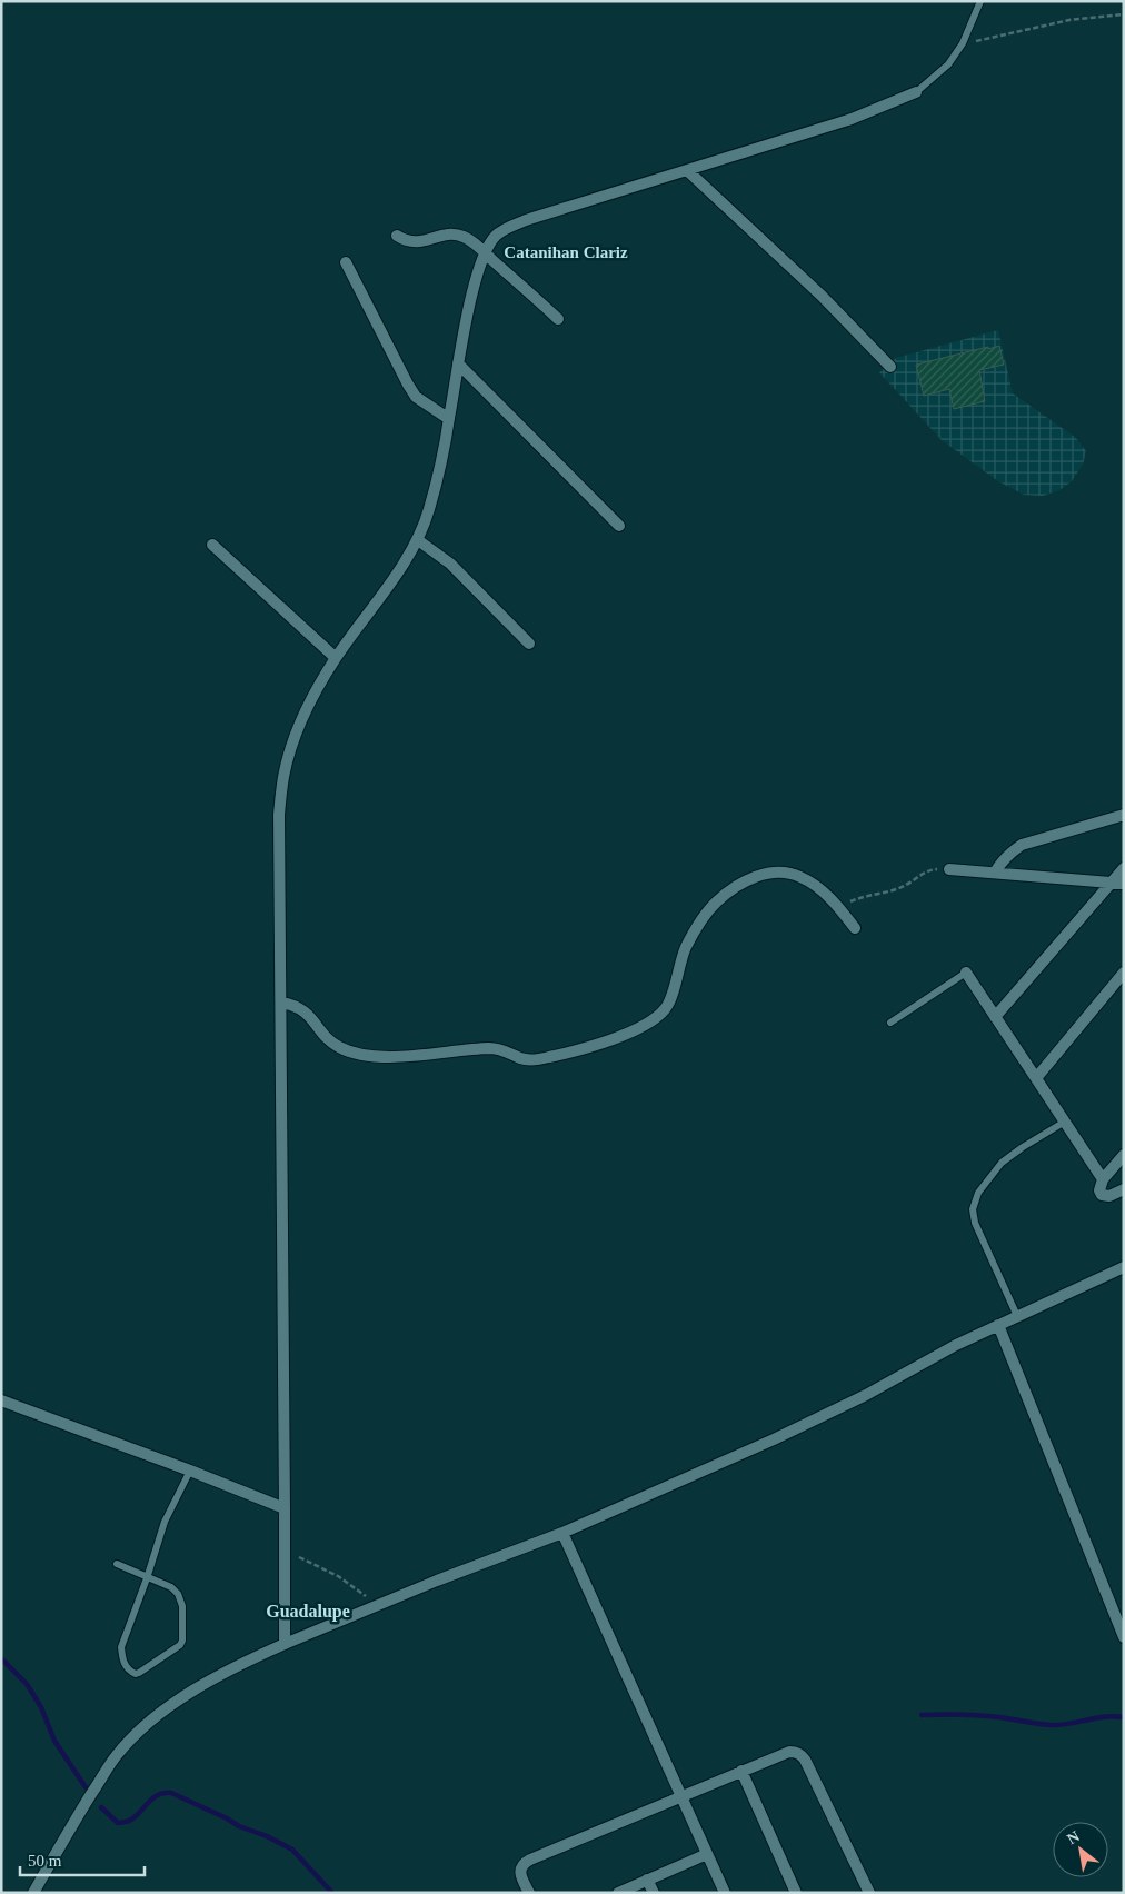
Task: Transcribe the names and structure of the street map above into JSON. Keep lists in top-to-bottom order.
{
  "districts": ["Catanihan Clariz", "Guadalupe"],
  "scale_bar": "50 m",
  "north": "top left"
}
